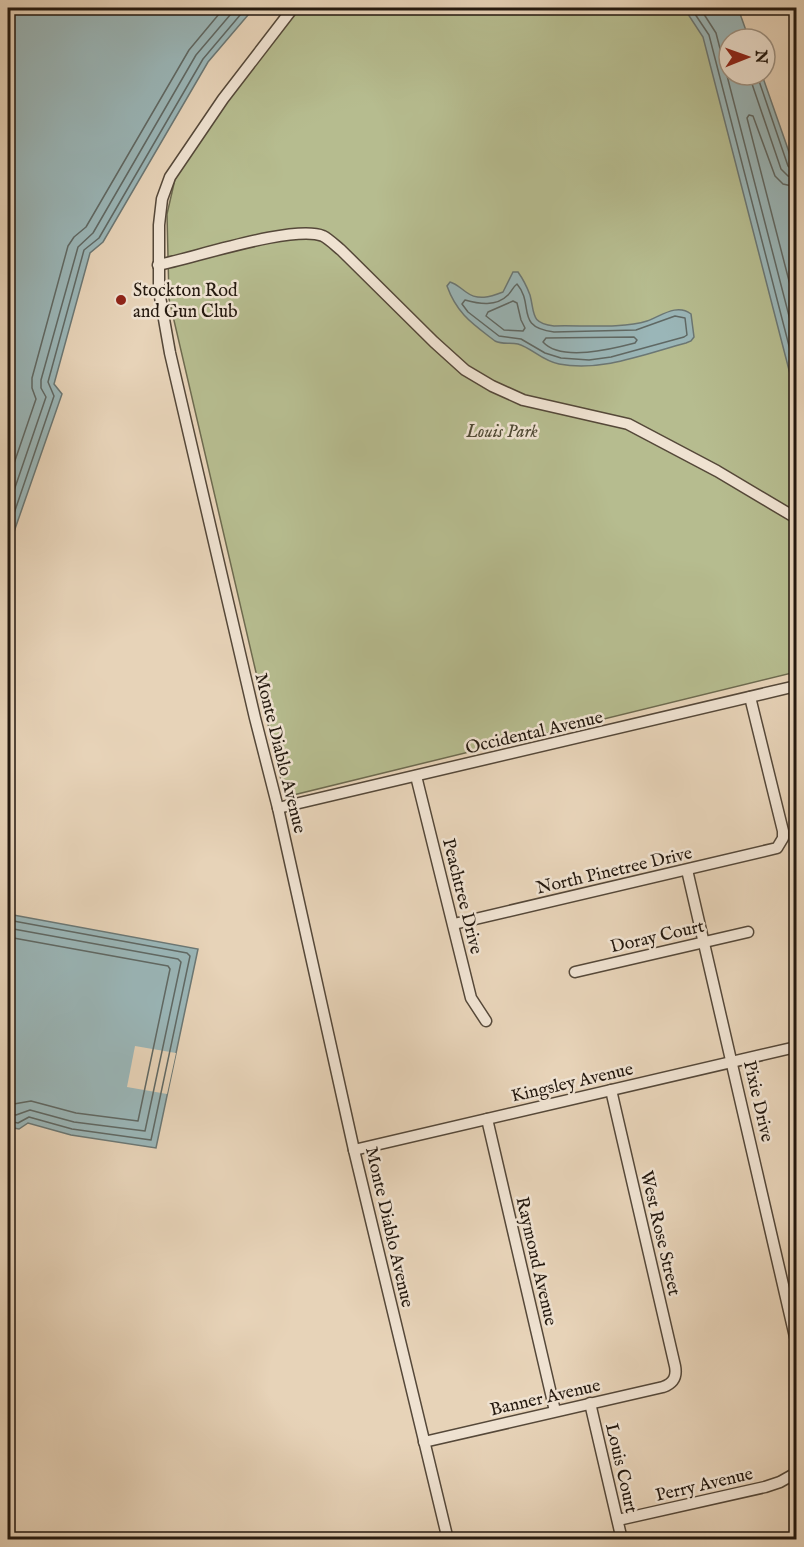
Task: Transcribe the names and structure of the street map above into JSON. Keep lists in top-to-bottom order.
{
  "streets": {
    "street": [
      "Occidental Avenue",
      "Monte Diablo Avenue",
      "North Pinetree Drive",
      "Peachtree Drive",
      "Doray Court",
      "Kingsley Avenue",
      "Pixie Drive",
      "West Rose Street",
      "Raymond Avenue",
      "Banner Avenue",
      "Louis Court",
      "Perry Avenue"
    ]
  },
  "crossings": [
    ["Occidental Avenue", "Monte Diablo Avenue"],
    ["Occidental Avenue", "North Pinetree Drive"],
    ["Occidental Avenue", "Peachtree Drive"],
    ["Monte Diablo Avenue", "Kingsley Avenue"],
    ["Monte Diablo Avenue", "Banner Avenue"],
    ["North Pinetree Drive", "Peachtree Drive"],
    ["North Pinetree Drive", "Pixie Drive"],
    ["Doray Court", "Pixie Drive"],
    ["Kingsley Avenue", "Pixie Drive"],
    ["Kingsley Avenue", "West Rose Street"],
    ["Kingsley Avenue", "Raymond Avenue"],
    ["West Rose Street", "Banner Avenue"],
    ["Raymond Avenue", "Banner Avenue"],
    ["Banner Avenue", "Louis Court"],
    ["Louis Court", "Perry Avenue"]
  ],
  "parks": ["Louis Park"],
  "places": ["Stockton Rod and Gun Club"],
  "north": "right"
}
